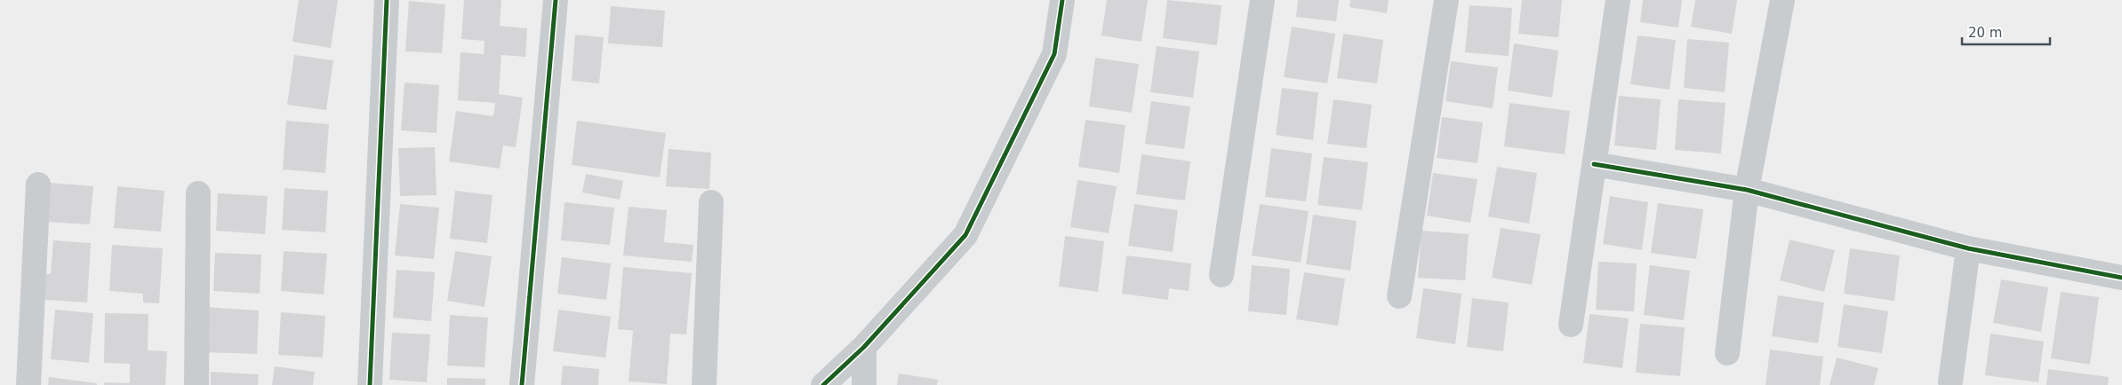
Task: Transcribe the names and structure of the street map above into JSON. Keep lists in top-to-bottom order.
{
  "scale_bar": "20 m"
}
